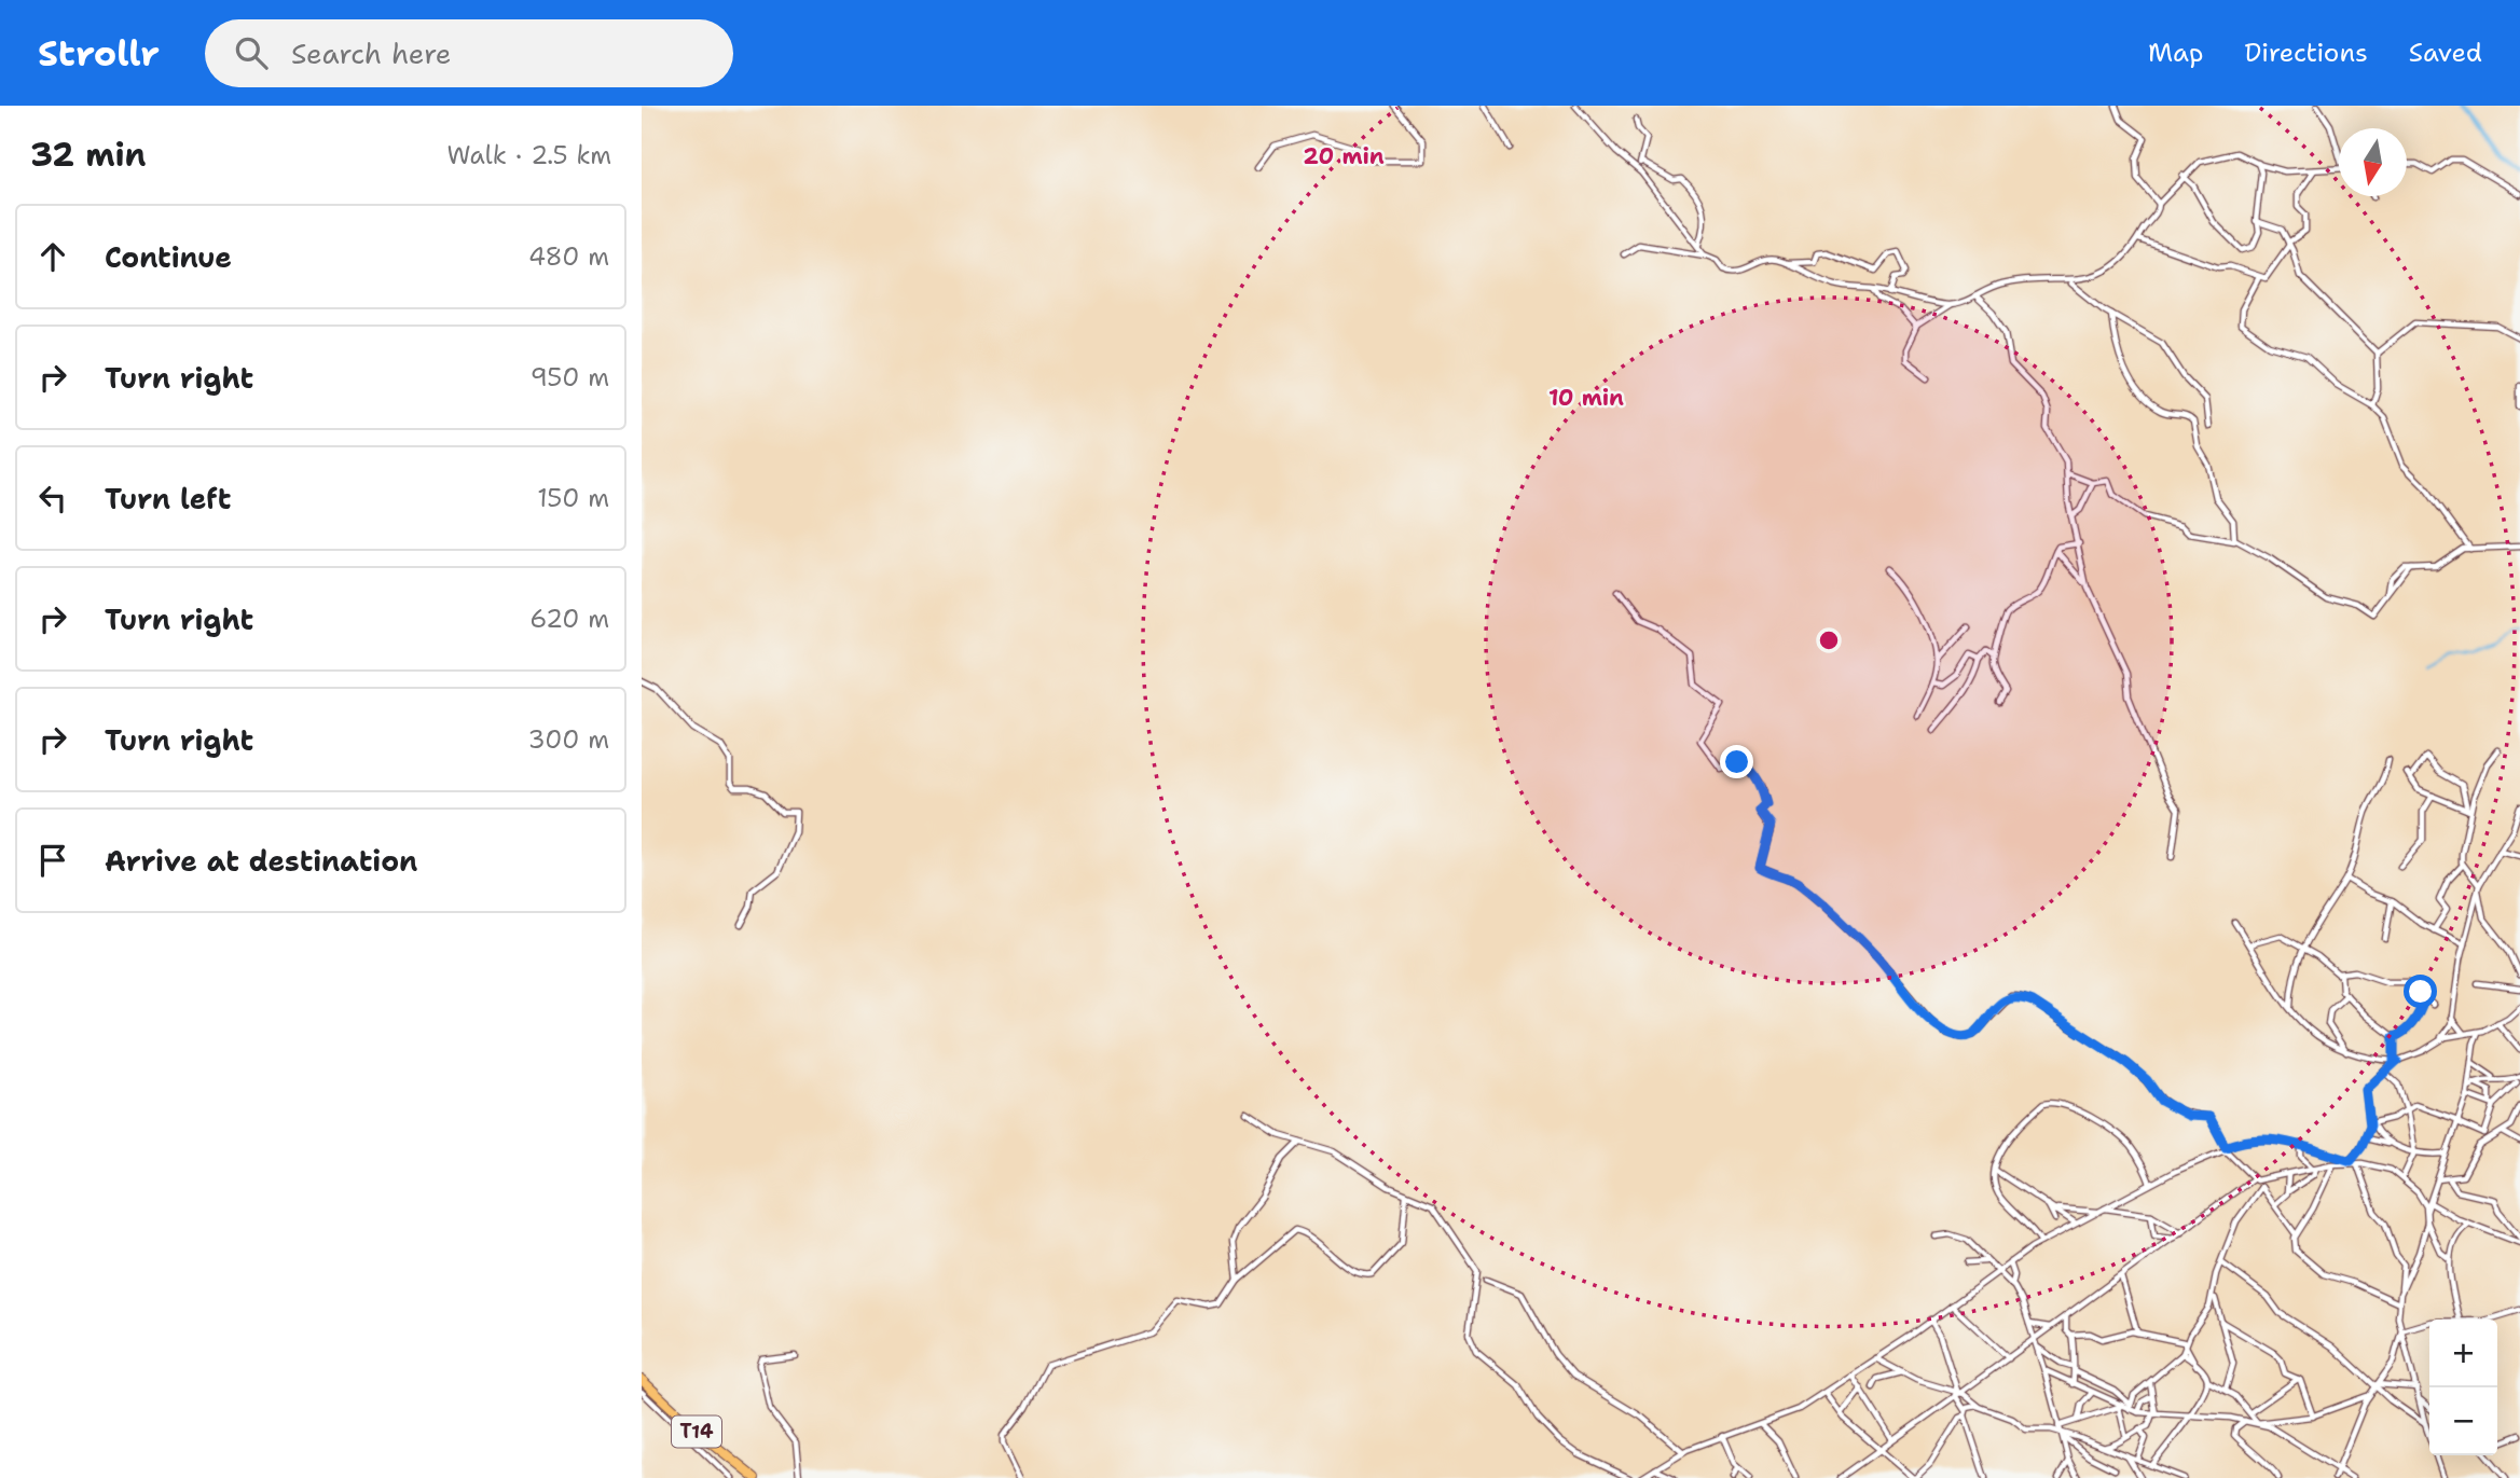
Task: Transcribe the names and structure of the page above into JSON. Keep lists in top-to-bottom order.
{
  "streets": {
    "highway": ["T14"]
  },
  "north": "bottom",
  "page": {
    "header": "Strollr",
    "search": "Search here",
    "nav": ["Map", "Directions", "Saved"],
    "heading": ["32 min", "Walk · 2.5 km"],
    "list": [
      ["Continue", "480 m"],
      ["Turn right", "950 m"],
      ["Turn left", "150 m"],
      ["Turn right", "620 m"],
      ["Turn right", "300 m"],
      "Arrive at destination"
    ],
    "map_buttons": ["+", "−"]
  },
  "rings": ["20 min", "10 min"]
}
